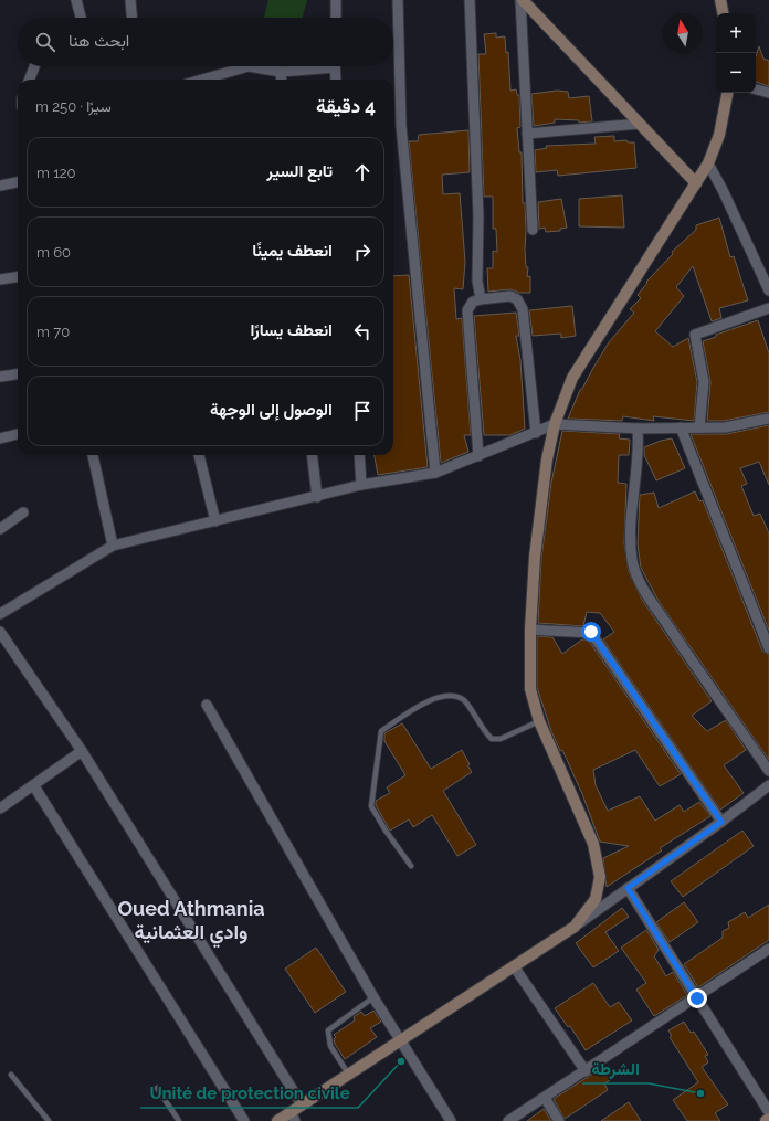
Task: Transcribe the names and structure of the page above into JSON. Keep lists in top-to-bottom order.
{
  "districts": ["Oued Athmania وادي العثمانية"],
  "places": ["Unité de protection civile", "الشرطة"],
  "north": "top",
  "page": {
    "map_buttons": ["+", "−"],
    "search": "ابحث هنا",
    "heading": ["4 دقيقة", "سيرًا · 250 m"],
    "list": [
      ["تابع السير", "120 m"],
      ["انعطف يمينًا", "60 m"],
      ["انعطف يسارًا", "70 m"],
      "الوصول إلى الوجهة"
    ]
  }
}
